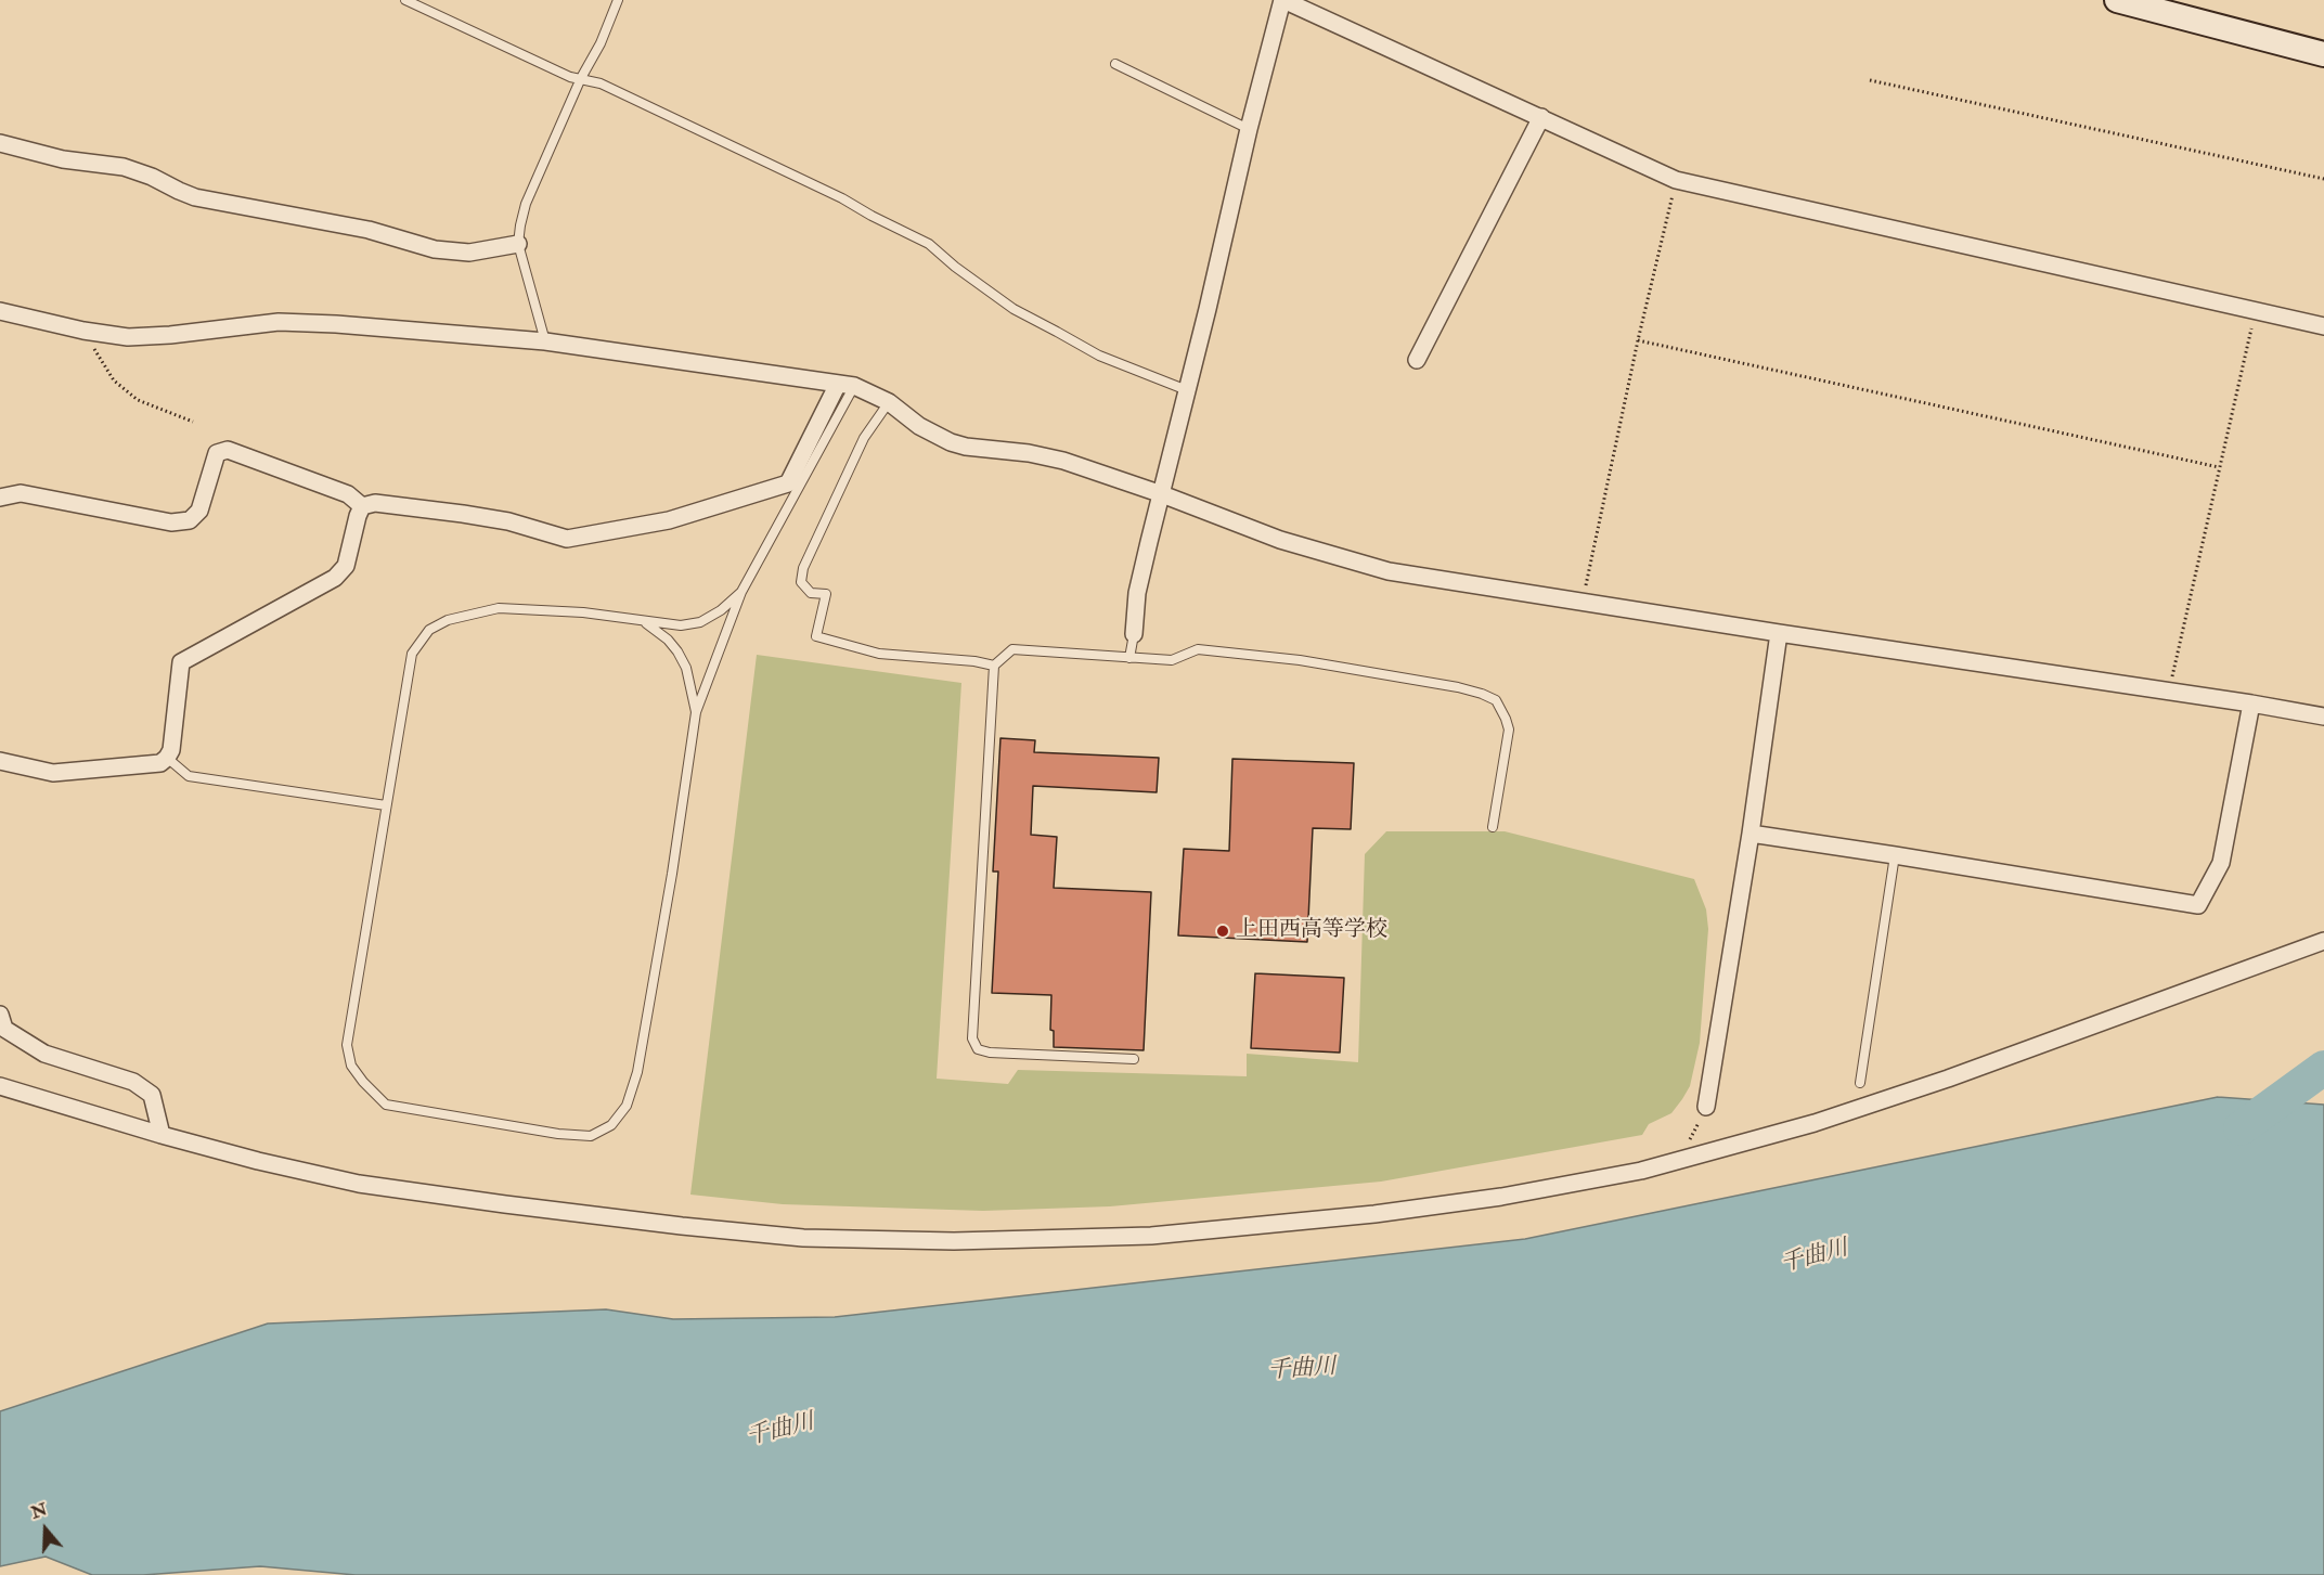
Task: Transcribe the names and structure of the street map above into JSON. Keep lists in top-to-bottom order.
{
  "water": ["千曲川"],
  "places": ["上田西高等学校"],
  "north": "top"
}
